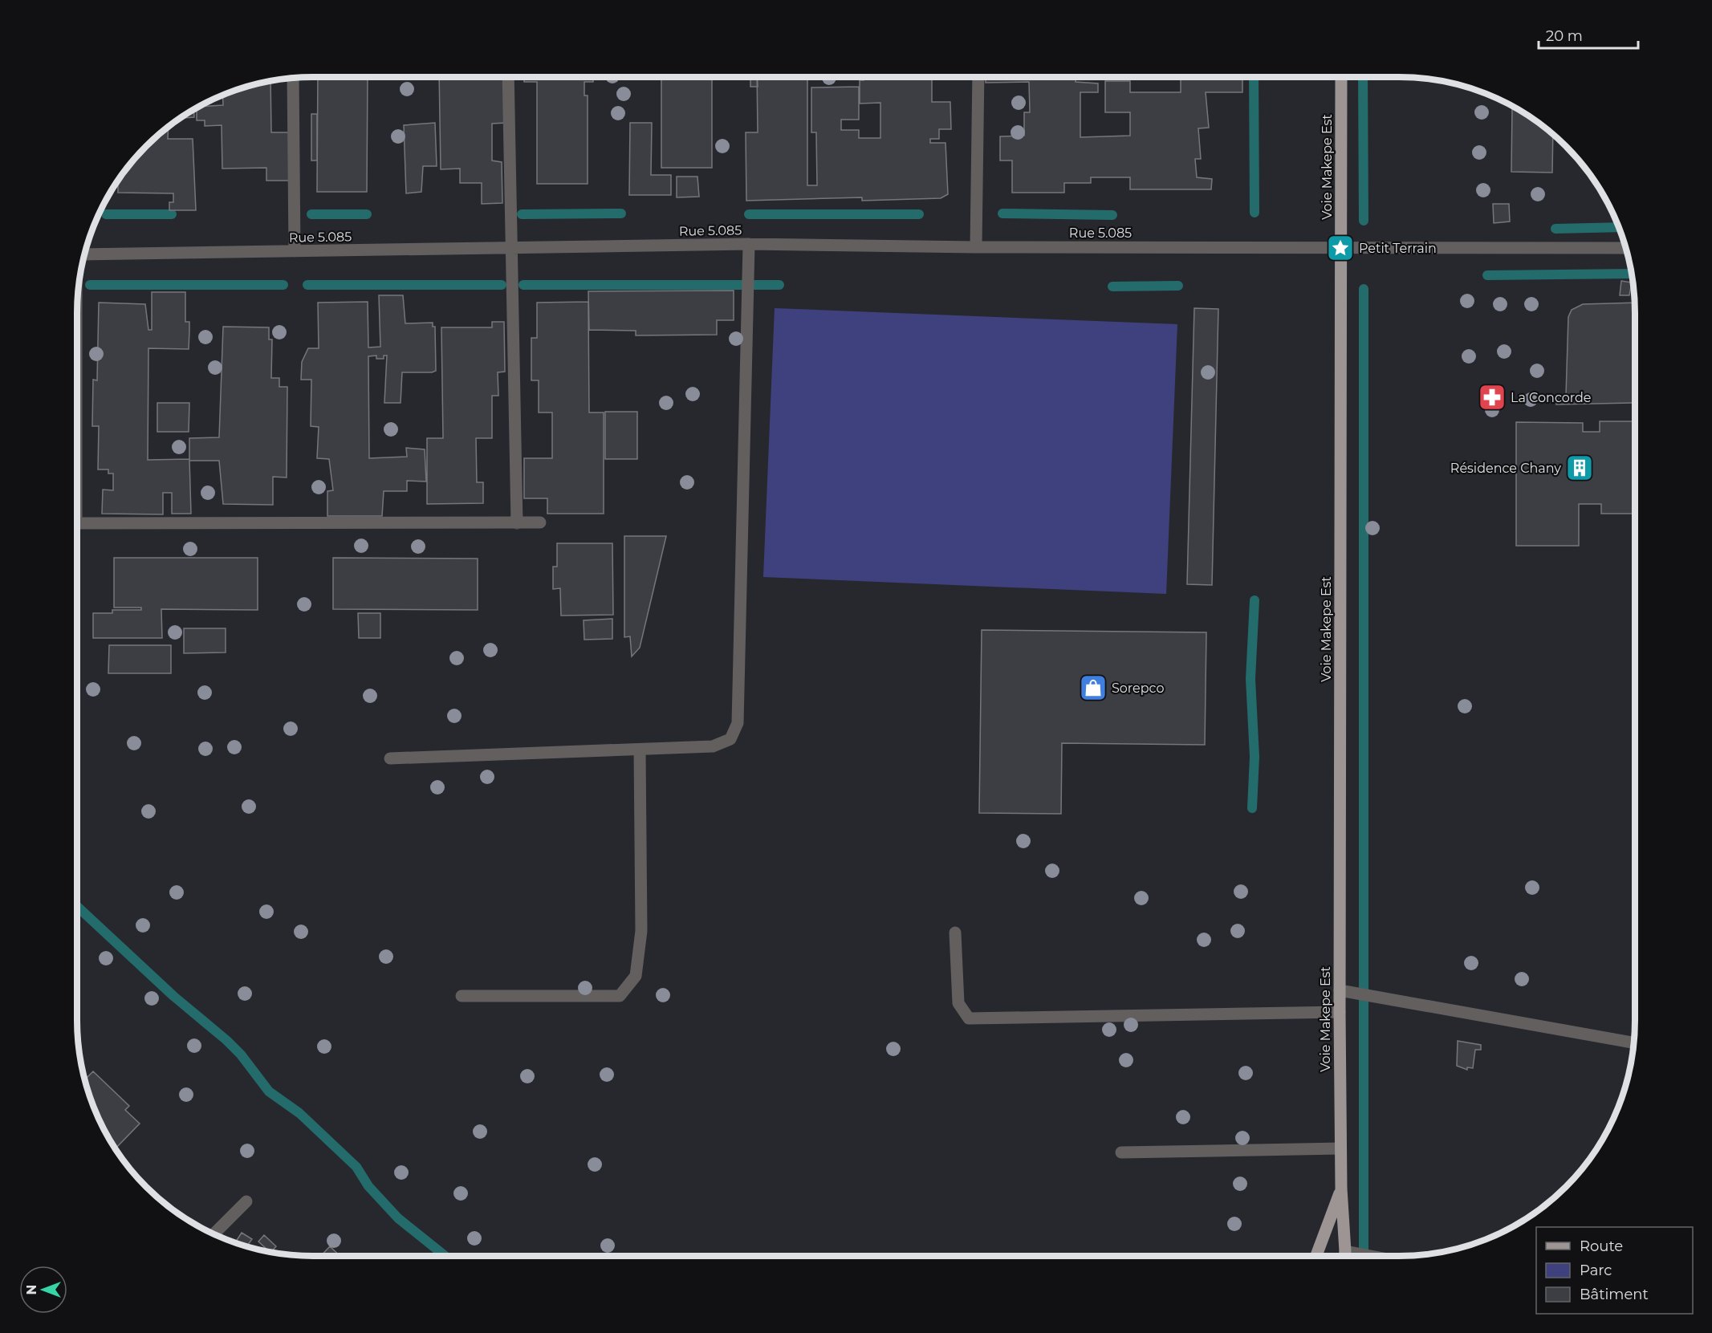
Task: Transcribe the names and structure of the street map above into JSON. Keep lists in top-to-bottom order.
{
  "streets": {
    "main road": ["Voie Makepe Est"],
    "street": ["Rue 5.085"]
  },
  "crossings": [
    ["Voie Makepe Est", "Rue 5.085"]
  ],
  "places": {
    "place": ["Petit Terrain"],
    "pharmacy": ["La Concorde"],
    "building": ["Résidence Chany"],
    "shop": ["Sorepco"]
  },
  "legend": ["Route", "Parc", "Bâtiment"],
  "scale_bar": "20 m",
  "north": "left"
}
